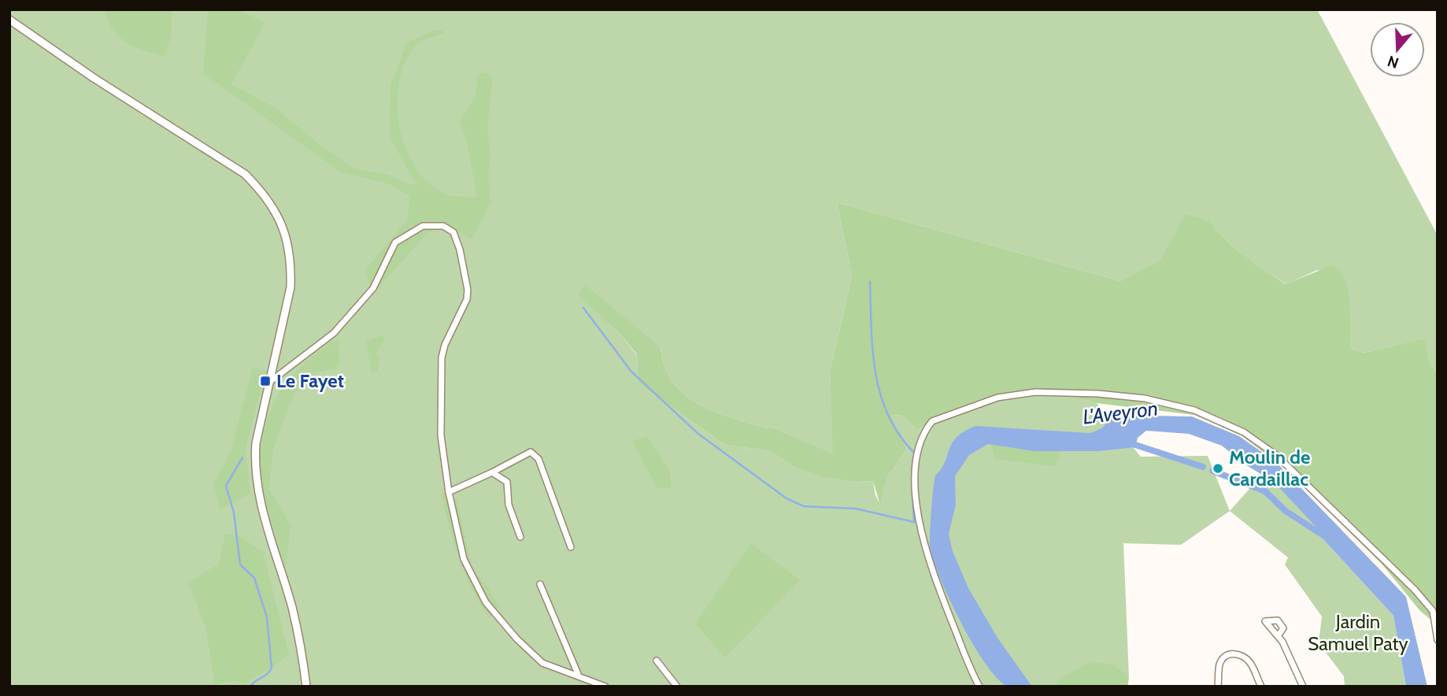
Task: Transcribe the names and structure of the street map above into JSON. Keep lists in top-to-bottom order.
{
  "water": ["L'Aveyron"],
  "parks": ["Jardin Samuel Paty"],
  "places": {
    "transit": ["Le Fayet"],
    "other": ["Moulin de Cardaillac"]
  },
  "north": "bottom"
}
